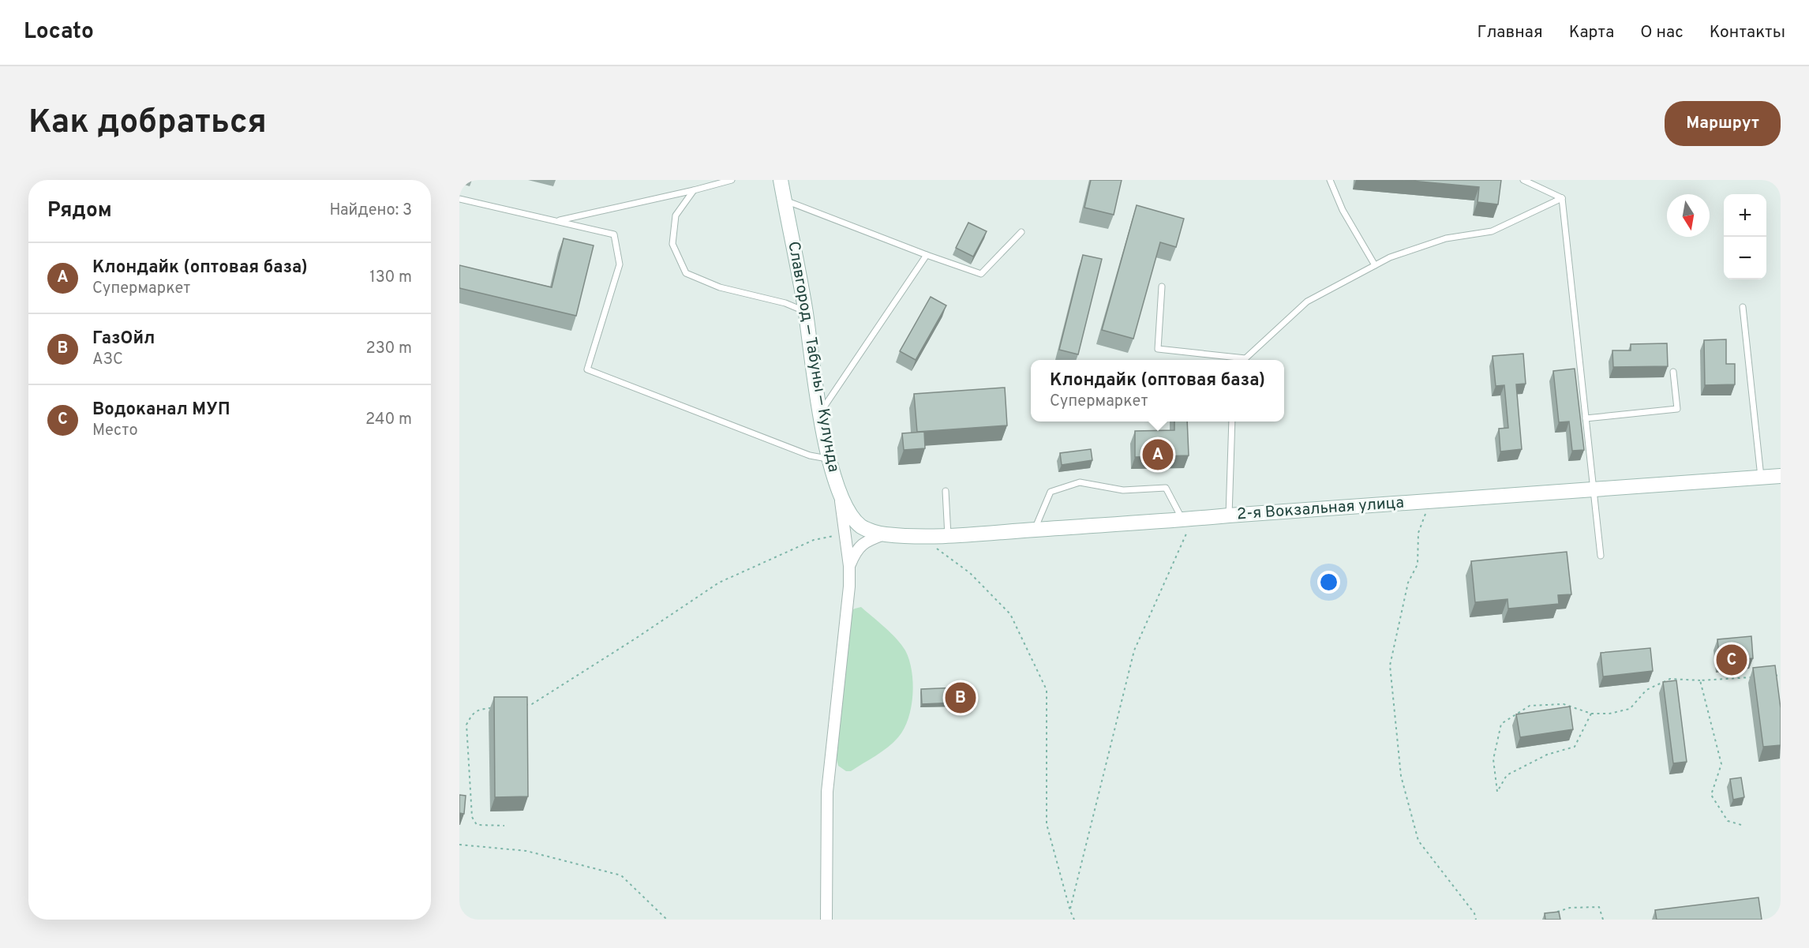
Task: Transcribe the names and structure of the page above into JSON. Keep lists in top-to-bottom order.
{
  "streets": {
    "main road": ["Славгород — Табуны — Кулунда", "2-я Вокзальная улица"]
  },
  "crossings": [
    ["Славгород — Табуны — Кулунда", "2-я Вокзальная улица"]
  ],
  "north": "bottom",
  "page": {
    "header": "Locato",
    "nav": [
      "Главная",
      "Карта",
      "О нас",
      "Контакты"
    ],
    "buttons": "Маршрут",
    "title": "Как добраться",
    "heading": ["Рядом", "Найдено: 3"],
    "map_buttons": ["+", "−"],
    "list": [
      {
        "mark": "A",
        "name": "Клондайк (оптовая база)",
        "note": "Супермаркет",
        "value": "130 m"
      },
      {
        "mark": "B",
        "name": "ГазОйл",
        "note": "АЗС",
        "value": "230 m"
      },
      {
        "mark": "C",
        "name": "Водоканал МУП",
        "note": "Место",
        "value": "240 m"
      }
    ],
    "popup": ["Клондайк (оптовая база)", "Супермаркет"],
    "pins": ["A", "C", "B"]
  }
}
